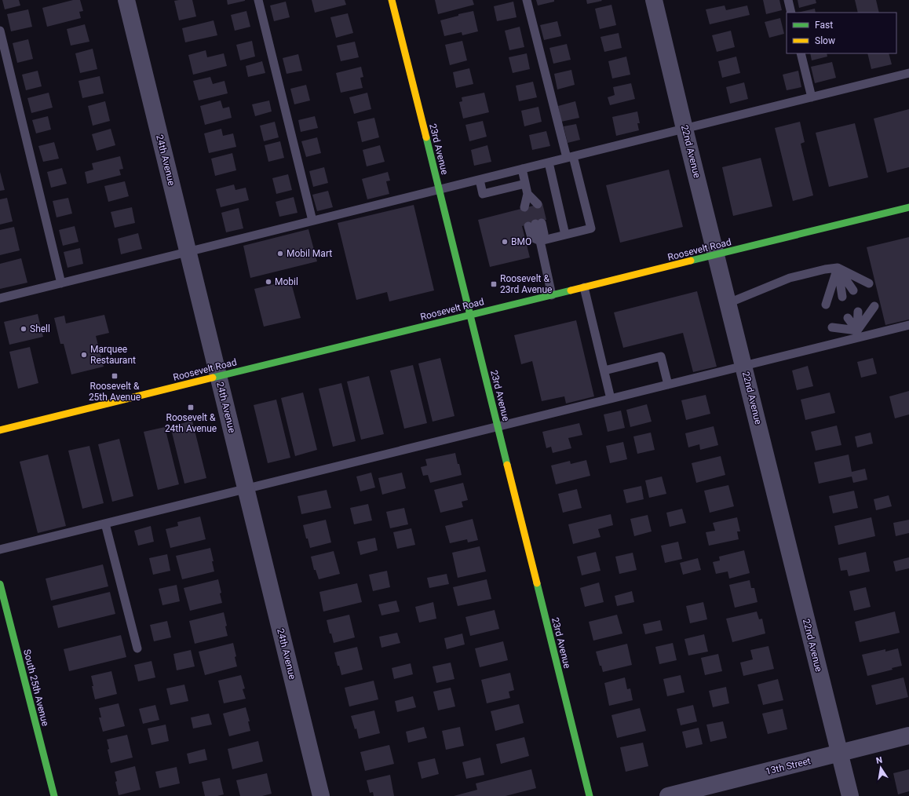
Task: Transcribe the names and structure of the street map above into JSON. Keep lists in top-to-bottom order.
{
  "streets": {
    "main road": ["23rd Avenue", "Roosevelt Road", "South 25th Avenue"],
    "street": ["22nd Avenue", "24th Avenue", "13th Street"]
  },
  "crossings": [
    ["23rd Avenue", "Roosevelt Road"],
    ["22nd Avenue", "Roosevelt Road"],
    ["22nd Avenue", "13th Street"],
    ["24th Avenue", "Roosevelt Road"]
  ],
  "places": {
    "other": [
      "BMO",
      "Mobil Mart",
      "Mobil",
      "Shell",
      "Marquee Restaurant"
    ],
    "transit": ["Roosevelt & 23rd Avenue", "Roosevelt & 25th Avenue", "Roosevelt & 24th Avenue"]
  },
  "legend": ["Fast", "Slow"],
  "north": "top"
}
